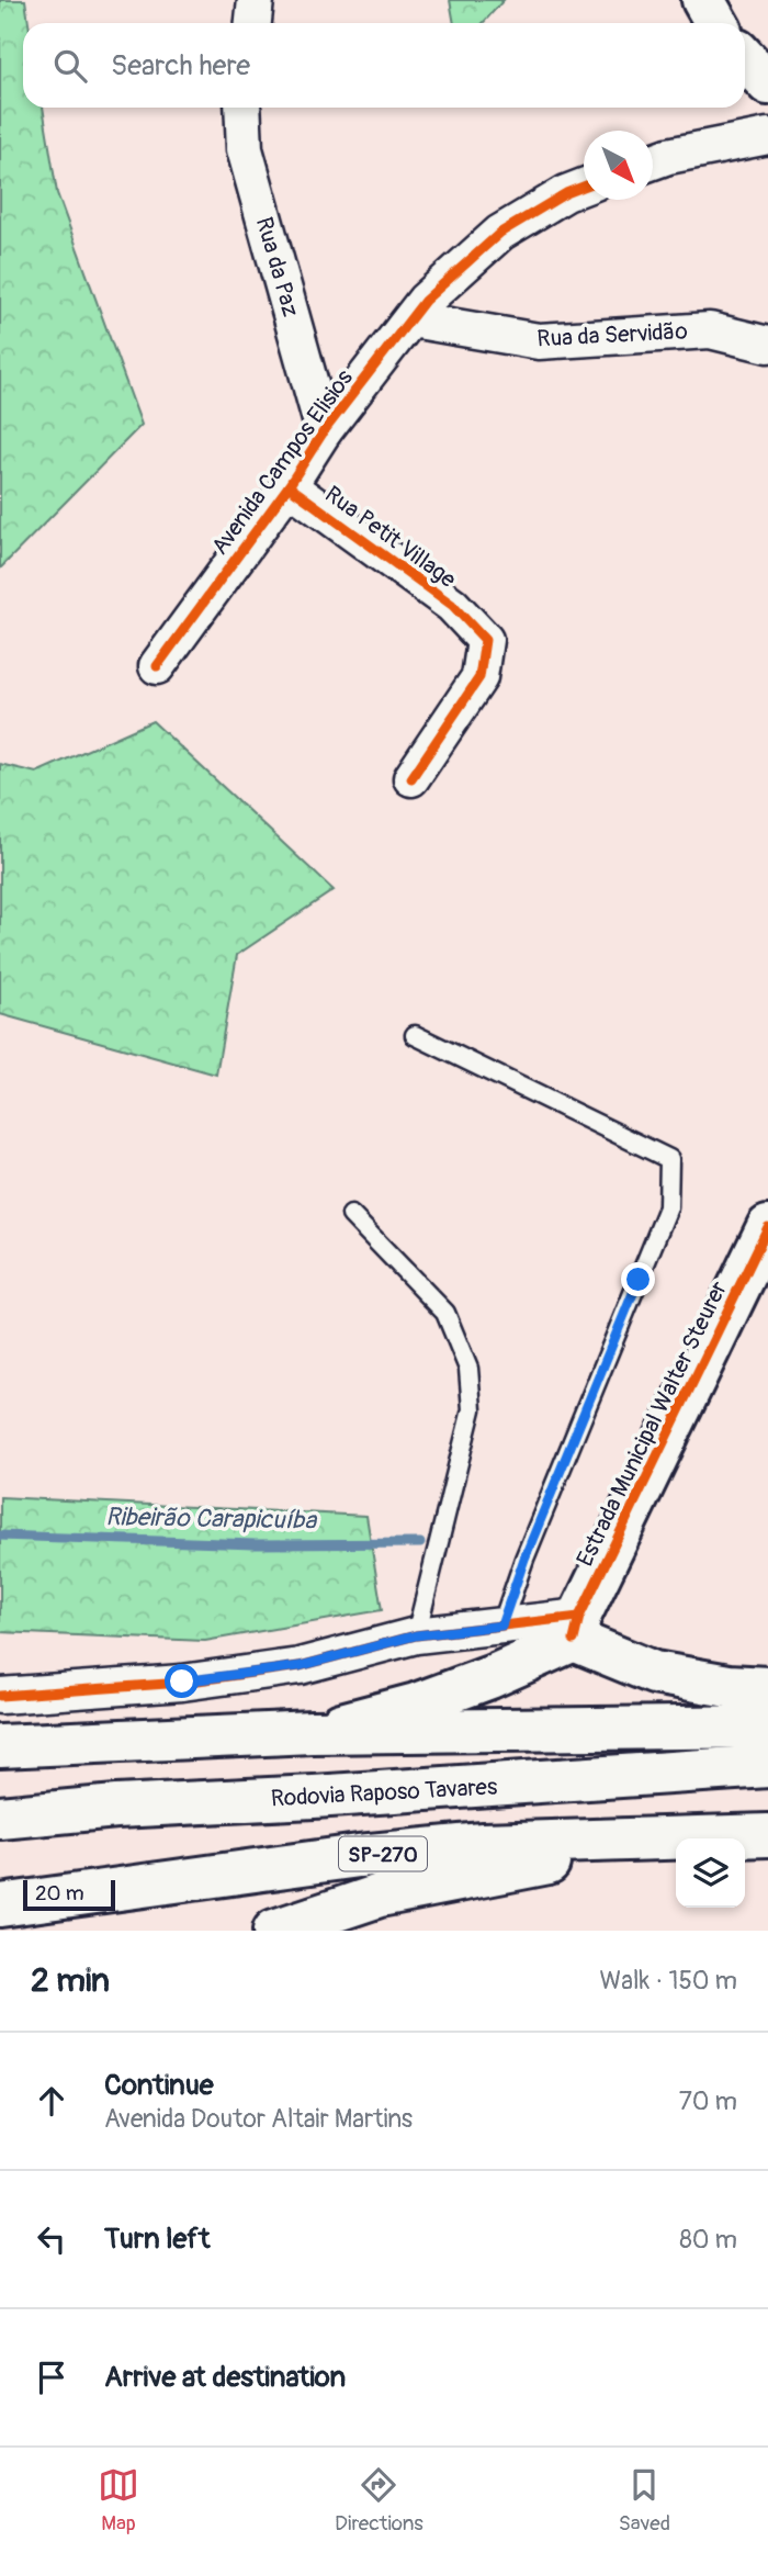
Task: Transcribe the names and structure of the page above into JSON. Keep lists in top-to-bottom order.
{
  "streets": {
    "main road": ["Estrada Municipal Walter Steurer", "Rodovia Raposo Tavares", "SP-270"],
    "street": [
      "Rua da Paz",
      "Rua da Servidão",
      "Avenida Campos Elisios",
      "Rua Petit Village"
    ]
  },
  "crossings": [
    ["Rua da Paz", "Avenida Campos Elisios"],
    ["Rua da Servidão", "Avenida Campos Elisios"],
    ["Avenida Campos Elisios", "Rua Petit Village"]
  ],
  "water": ["Ribeirão Carapicuíba"],
  "scale_bar": "20 m",
  "north": "bottom right",
  "page": {
    "search": "Search here",
    "scale": "20 m",
    "heading": ["2 min", "Walk · 150 m"],
    "list": [
      ["Continue", "Avenida Doutor Altair Martins", "70 m"],
      ["Turn left", "80 m"],
      "Arrive at destination"
    ],
    "nav": ["Map", "Directions", "Saved"]
  }
}
